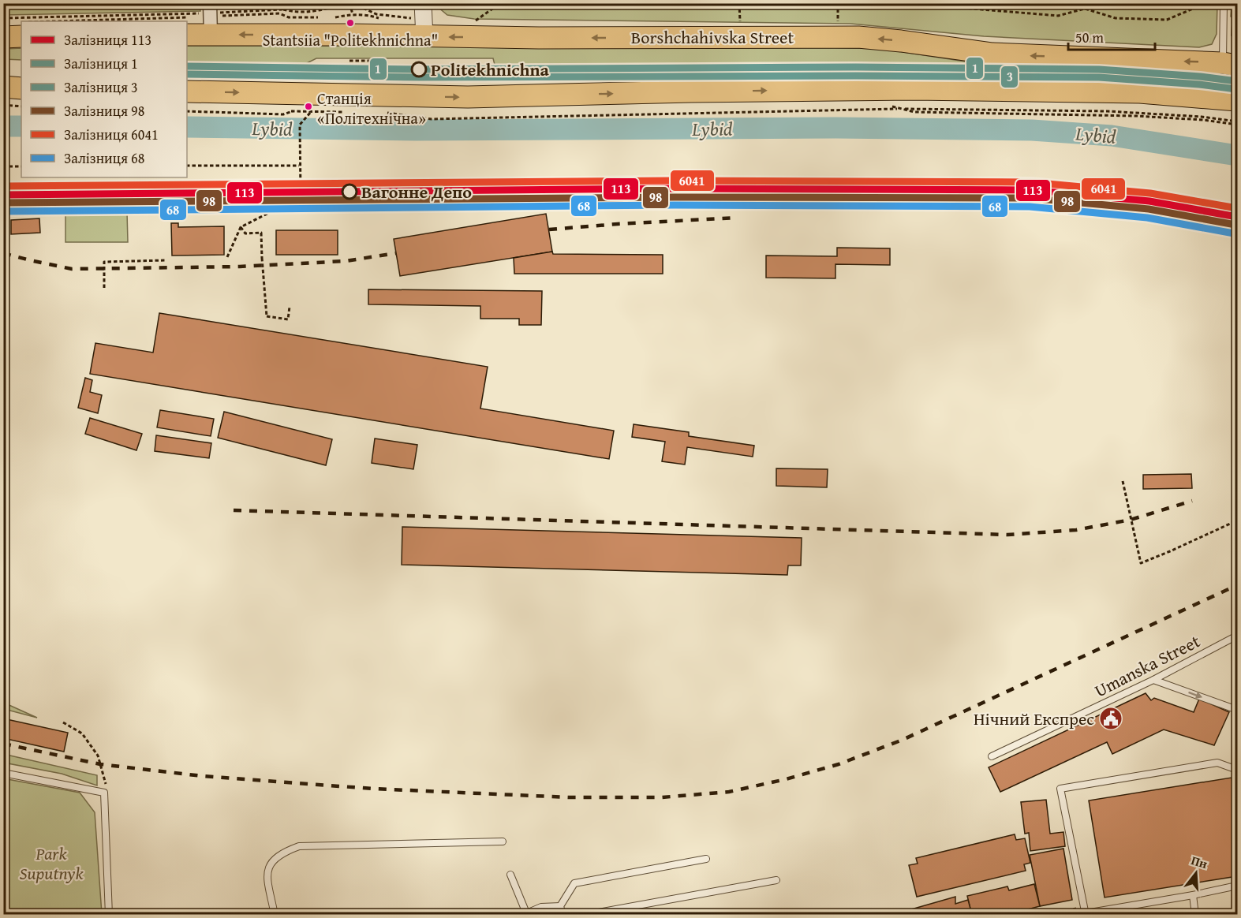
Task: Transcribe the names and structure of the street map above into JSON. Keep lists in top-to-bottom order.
{
  "streets": {
    "main road": ["Borshchahivska Street"],
    "lane": ["Umanska Street"]
  },
  "water": ["Lybid"],
  "parks": ["Park Suputnyk"],
  "places": {
    "other": [
      "Stantsiia \"Politekhnichna\"",
      "Politekhnichna",
      "Станція «Політехнічна»",
      "Вагонне Депо"
    ],
    "public building": ["Нічний Експрес"]
  },
  "lines": [
    "rail line 1",
    "rail line 3",
    "rail line 6041",
    "rail line 113",
    "rail line 98",
    "rail line 68"
  ],
  "legend": [
    "Залізниця 113",
    "Залізниця 1",
    "Залізниця 3",
    "Залізниця 98",
    "Залізниця 6041",
    "Залізниця 68"
  ],
  "scale_bar": "50 m",
  "north": "top"
}
